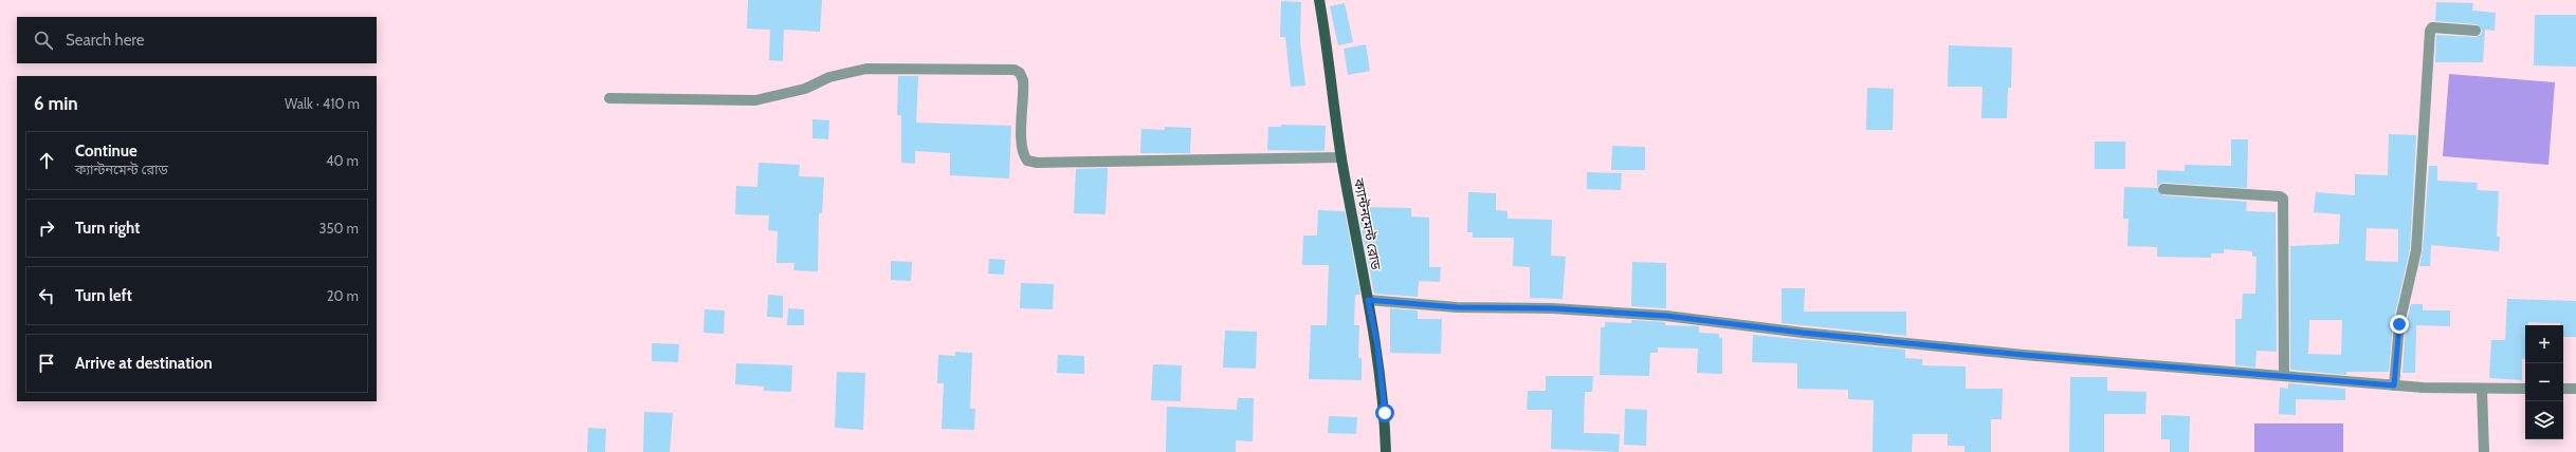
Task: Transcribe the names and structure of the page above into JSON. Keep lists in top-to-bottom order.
{
  "streets": {
    "main road": ["ক্যান্টনমেন্ট রোড"]
  },
  "page": {
    "search": "Search here",
    "heading": ["6 min", "Walk · 410 m"],
    "list": [
      ["Continue", "ক্যান্টনমেন্ট রোড", "40 m"],
      ["Turn right", "350 m"],
      ["Turn left", "20 m"],
      "Arrive at destination"
    ],
    "map_buttons": ["+", "−"]
  }
}
